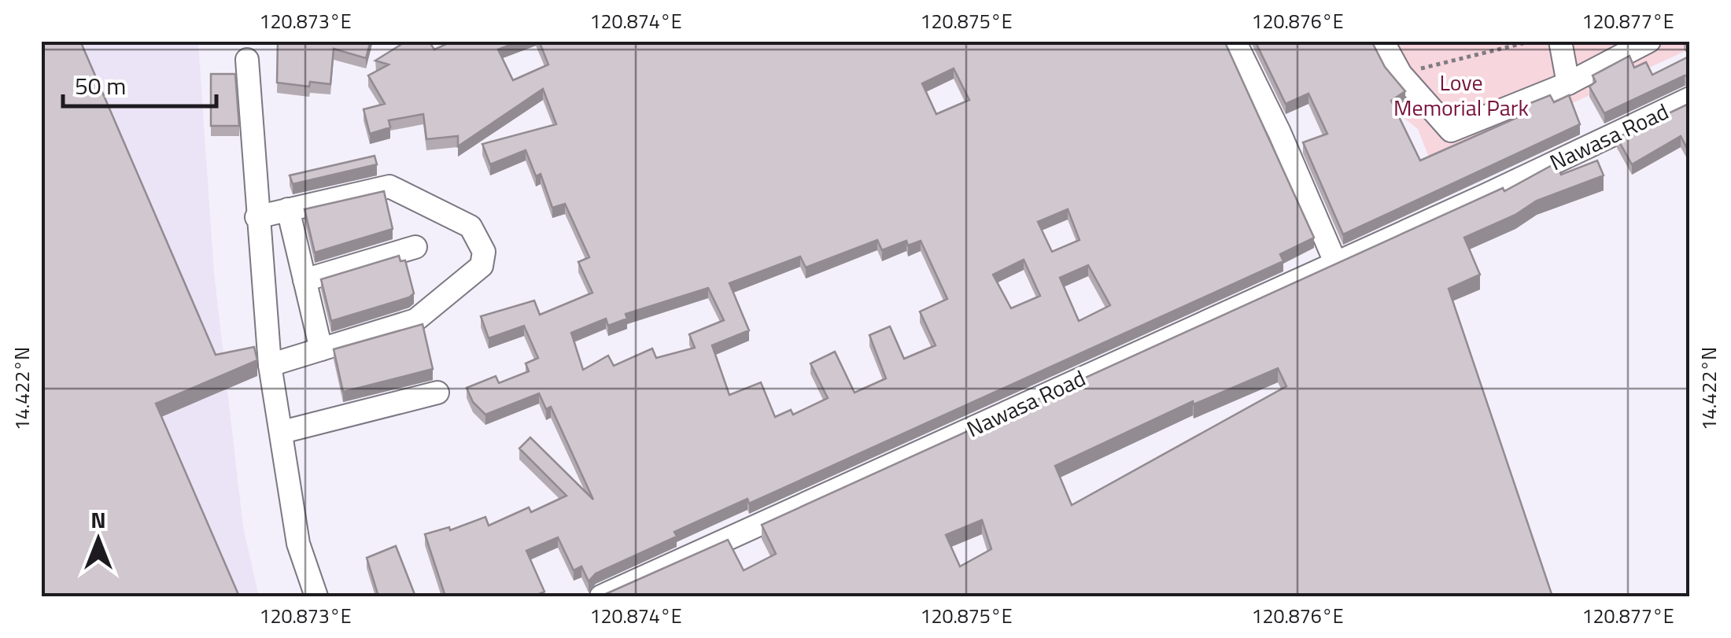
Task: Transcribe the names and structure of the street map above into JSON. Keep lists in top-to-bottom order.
{
  "streets": {
    "street": ["Nawasa Road"]
  },
  "parks": ["Love Memorial Park"],
  "scale_bar": "50 m",
  "north": "top",
  "coordinates": [
    "120.873°E",
    "120.874°E",
    "120.875°E",
    "120.876°E",
    "120.877°E",
    "14.422°N"
  ]
}
